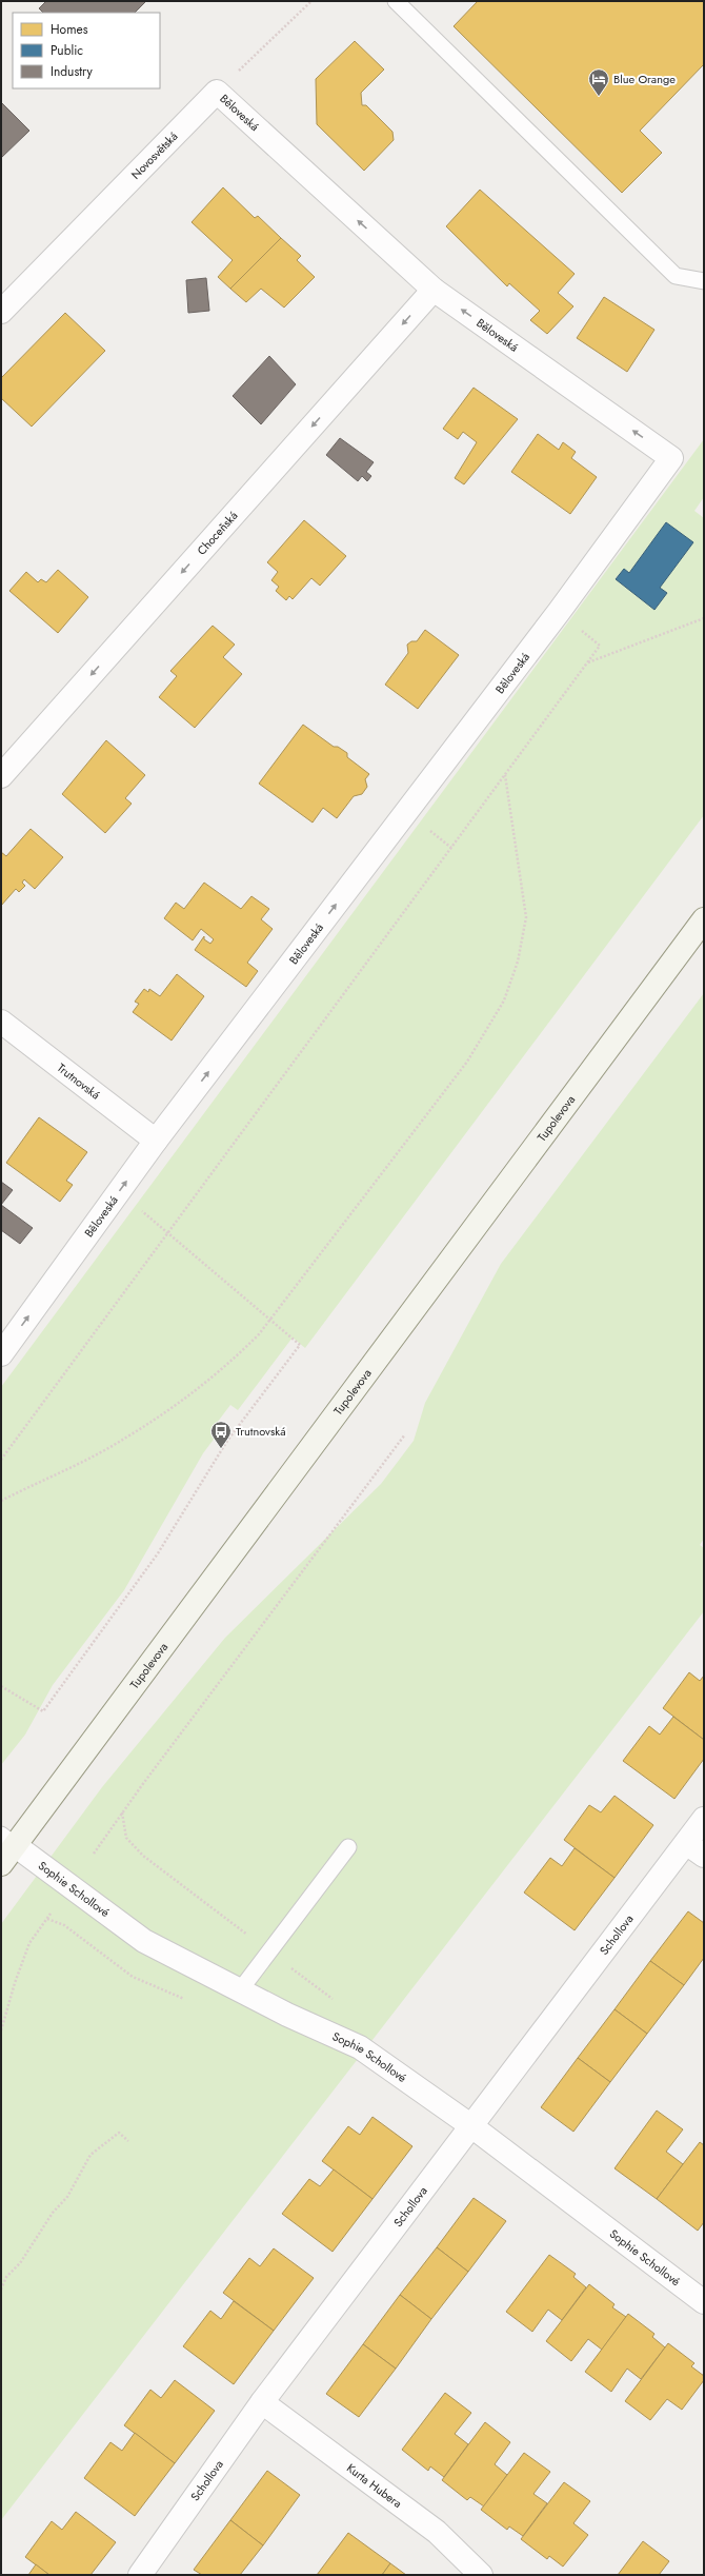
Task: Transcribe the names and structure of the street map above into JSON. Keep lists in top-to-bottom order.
{
  "streets": {
    "main road": ["Tupolevova"],
    "street": [
      "Běloveská",
      "Novosvětská",
      "Choceňská",
      "Trutnovská",
      "Sophie Schollové",
      "Schollova",
      "Kurta Hubera"
    ]
  },
  "crossings": [
    ["Běloveská", "Novosvětská"],
    ["Běloveská", "Choceňská"],
    ["Běloveská", "Trutnovská"],
    ["Tupolevova", "Sophie Schollové"],
    ["Sophie Schollové", "Schollova"],
    ["Schollova", "Kurta Hubera"]
  ],
  "one_way": ["Choceňská"],
  "places": {
    "hotel": ["Blue Orange"],
    "bus stop": ["Trutnovská"]
  },
  "legend": ["Homes", "Public", "Industry"]
}
